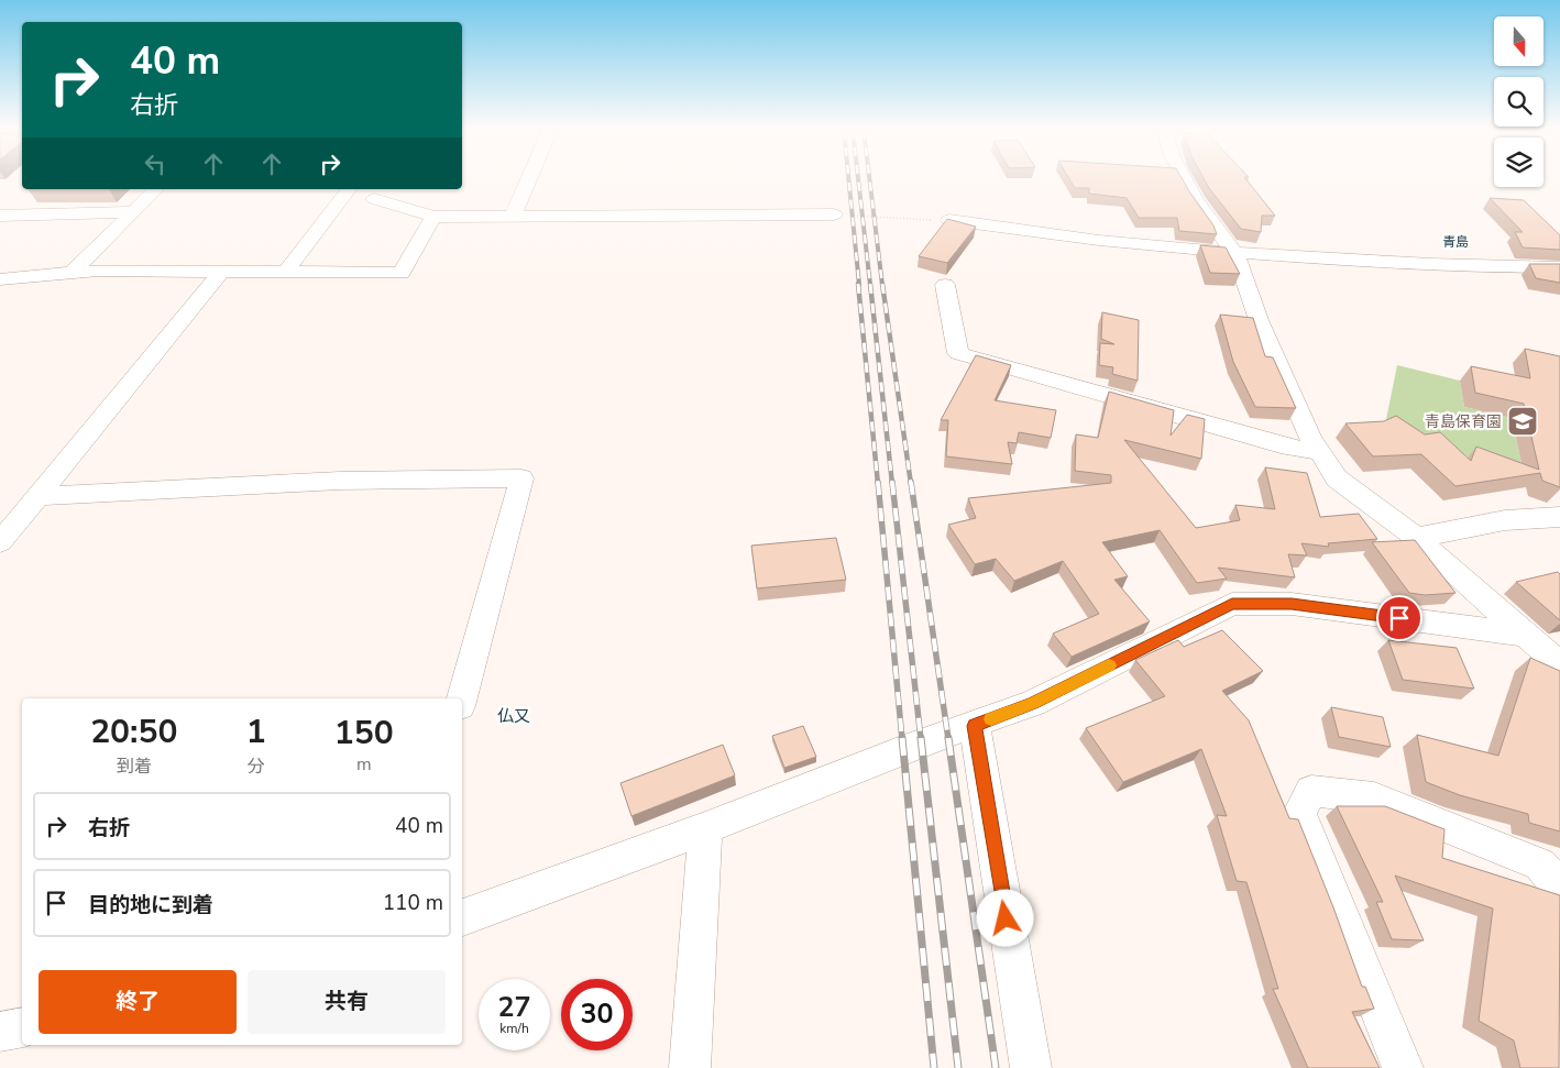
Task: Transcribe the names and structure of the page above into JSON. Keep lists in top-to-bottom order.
{
  "districts": ["青島", "仏又"],
  "places": {
    "school or university": ["青島保育園"]
  },
  "north": "bottom",
  "page": {
    "turn": ["40 m", "右折"],
    "eta": [
      "20:50",
      "到着",
      "1",
      "分",
      "150",
      "m"
    ],
    "list": [
      {
        "name": "右折",
        "value": "40 m"
      },
      {
        "name": "目的地に到着",
        "value": "110 m"
      }
    ],
    "buttons": ["終了", "共有"],
    "speed": "27 km/h",
    "limit": "30"
  }
}
